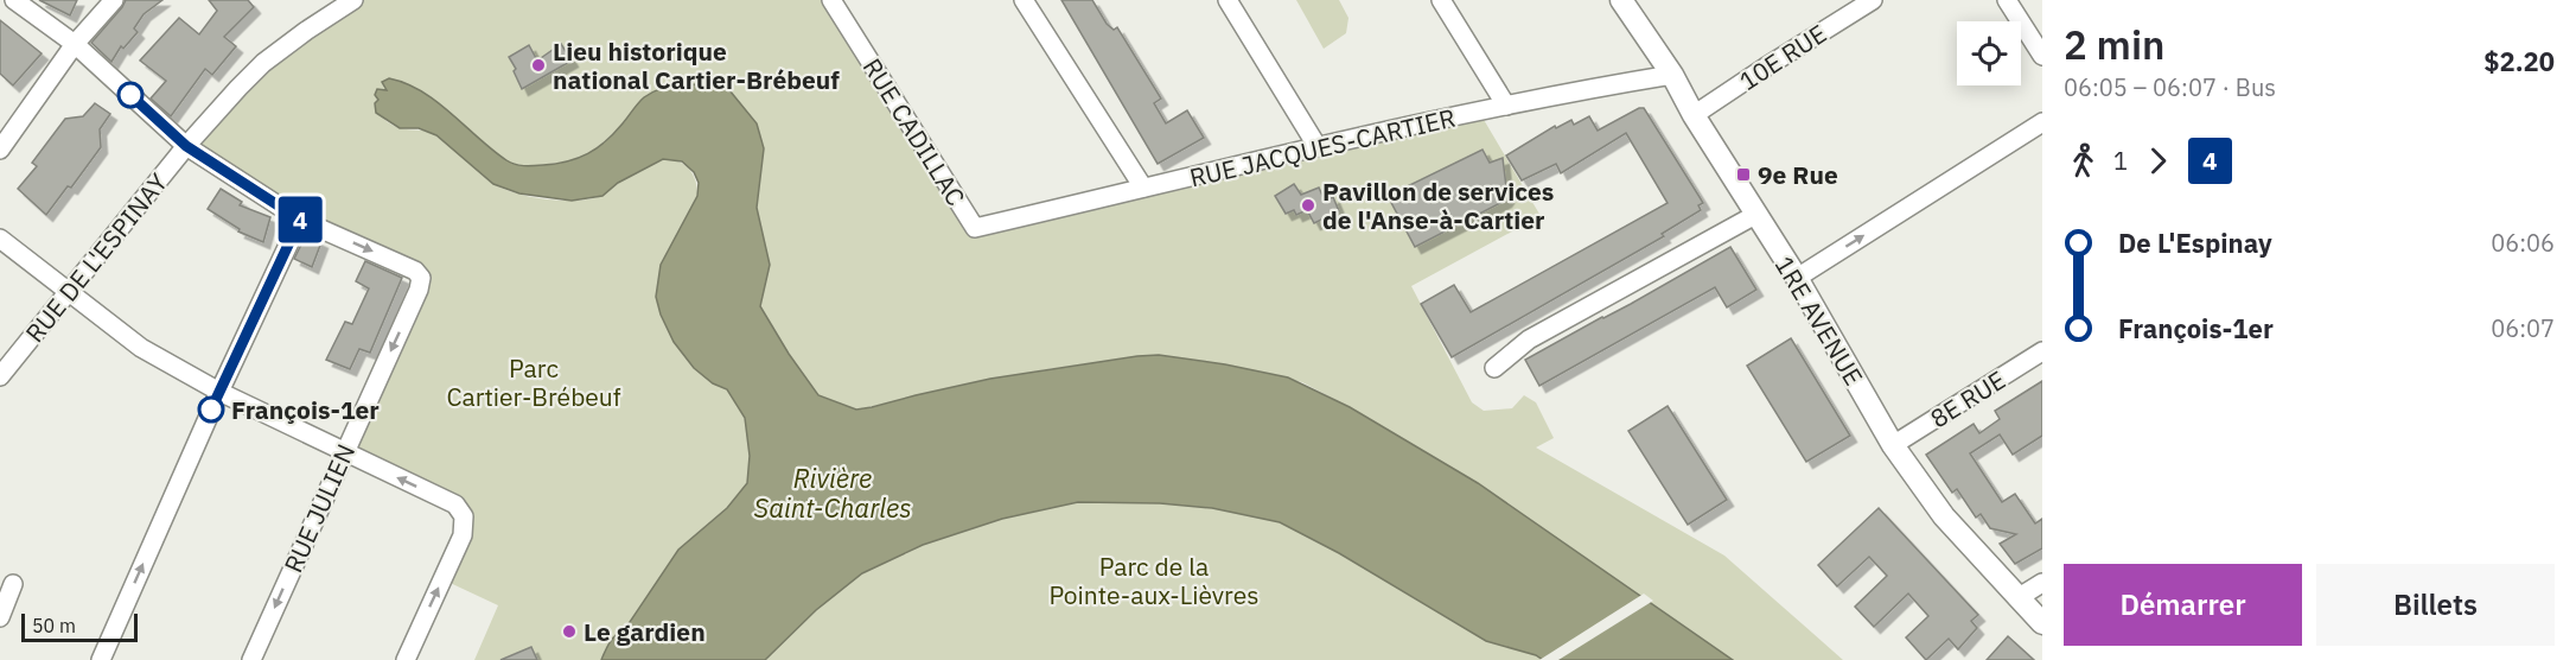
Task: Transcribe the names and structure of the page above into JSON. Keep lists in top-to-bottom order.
{
  "streets": {
    "street": [
      "10E RUE",
      "RUE CADILLAC",
      "RUE JACQUES-CARTIER",
      "RUE DE L'ESPINAY",
      "1RE AVENUE",
      "8E RUE",
      "RUE JULIEN"
    ]
  },
  "crossings": [
    ["10E RUE", "1RE AVENUE"],
    ["RUE CADILLAC", "RUE JACQUES-CARTIER"],
    ["RUE JACQUES-CARTIER", "1RE AVENUE"],
    ["1RE AVENUE", "8E RUE"]
  ],
  "water": ["Rivière Saint-Charles"],
  "parks": ["Parc Cartier-Brébeuf", "Parc de la Pointe-aux-Lièvres"],
  "places": {
    "other": [
      "Lieu historique national Cartier-Brébeuf",
      "Pavillon de services de l'Anse-à-Cartier",
      "François-1er",
      "Le gardien"
    ],
    "transit": ["9e Rue"]
  },
  "lines": ["bus line 4"],
  "scale_bar": "50 m",
  "page": {
    "on_map": "4",
    "heading": ["2 min", "06:05 – 06:07 · Bus", "$2.20"],
    "legs": ["1", "4"],
    "list": [
      {
        "name": "De L'Espinay",
        "value": "06:06"
      },
      {
        "name": "François-1er",
        "value": "06:07"
      }
    ],
    "buttons": ["Démarrer", "Billets"],
    "scale": "50 m"
  }
}
